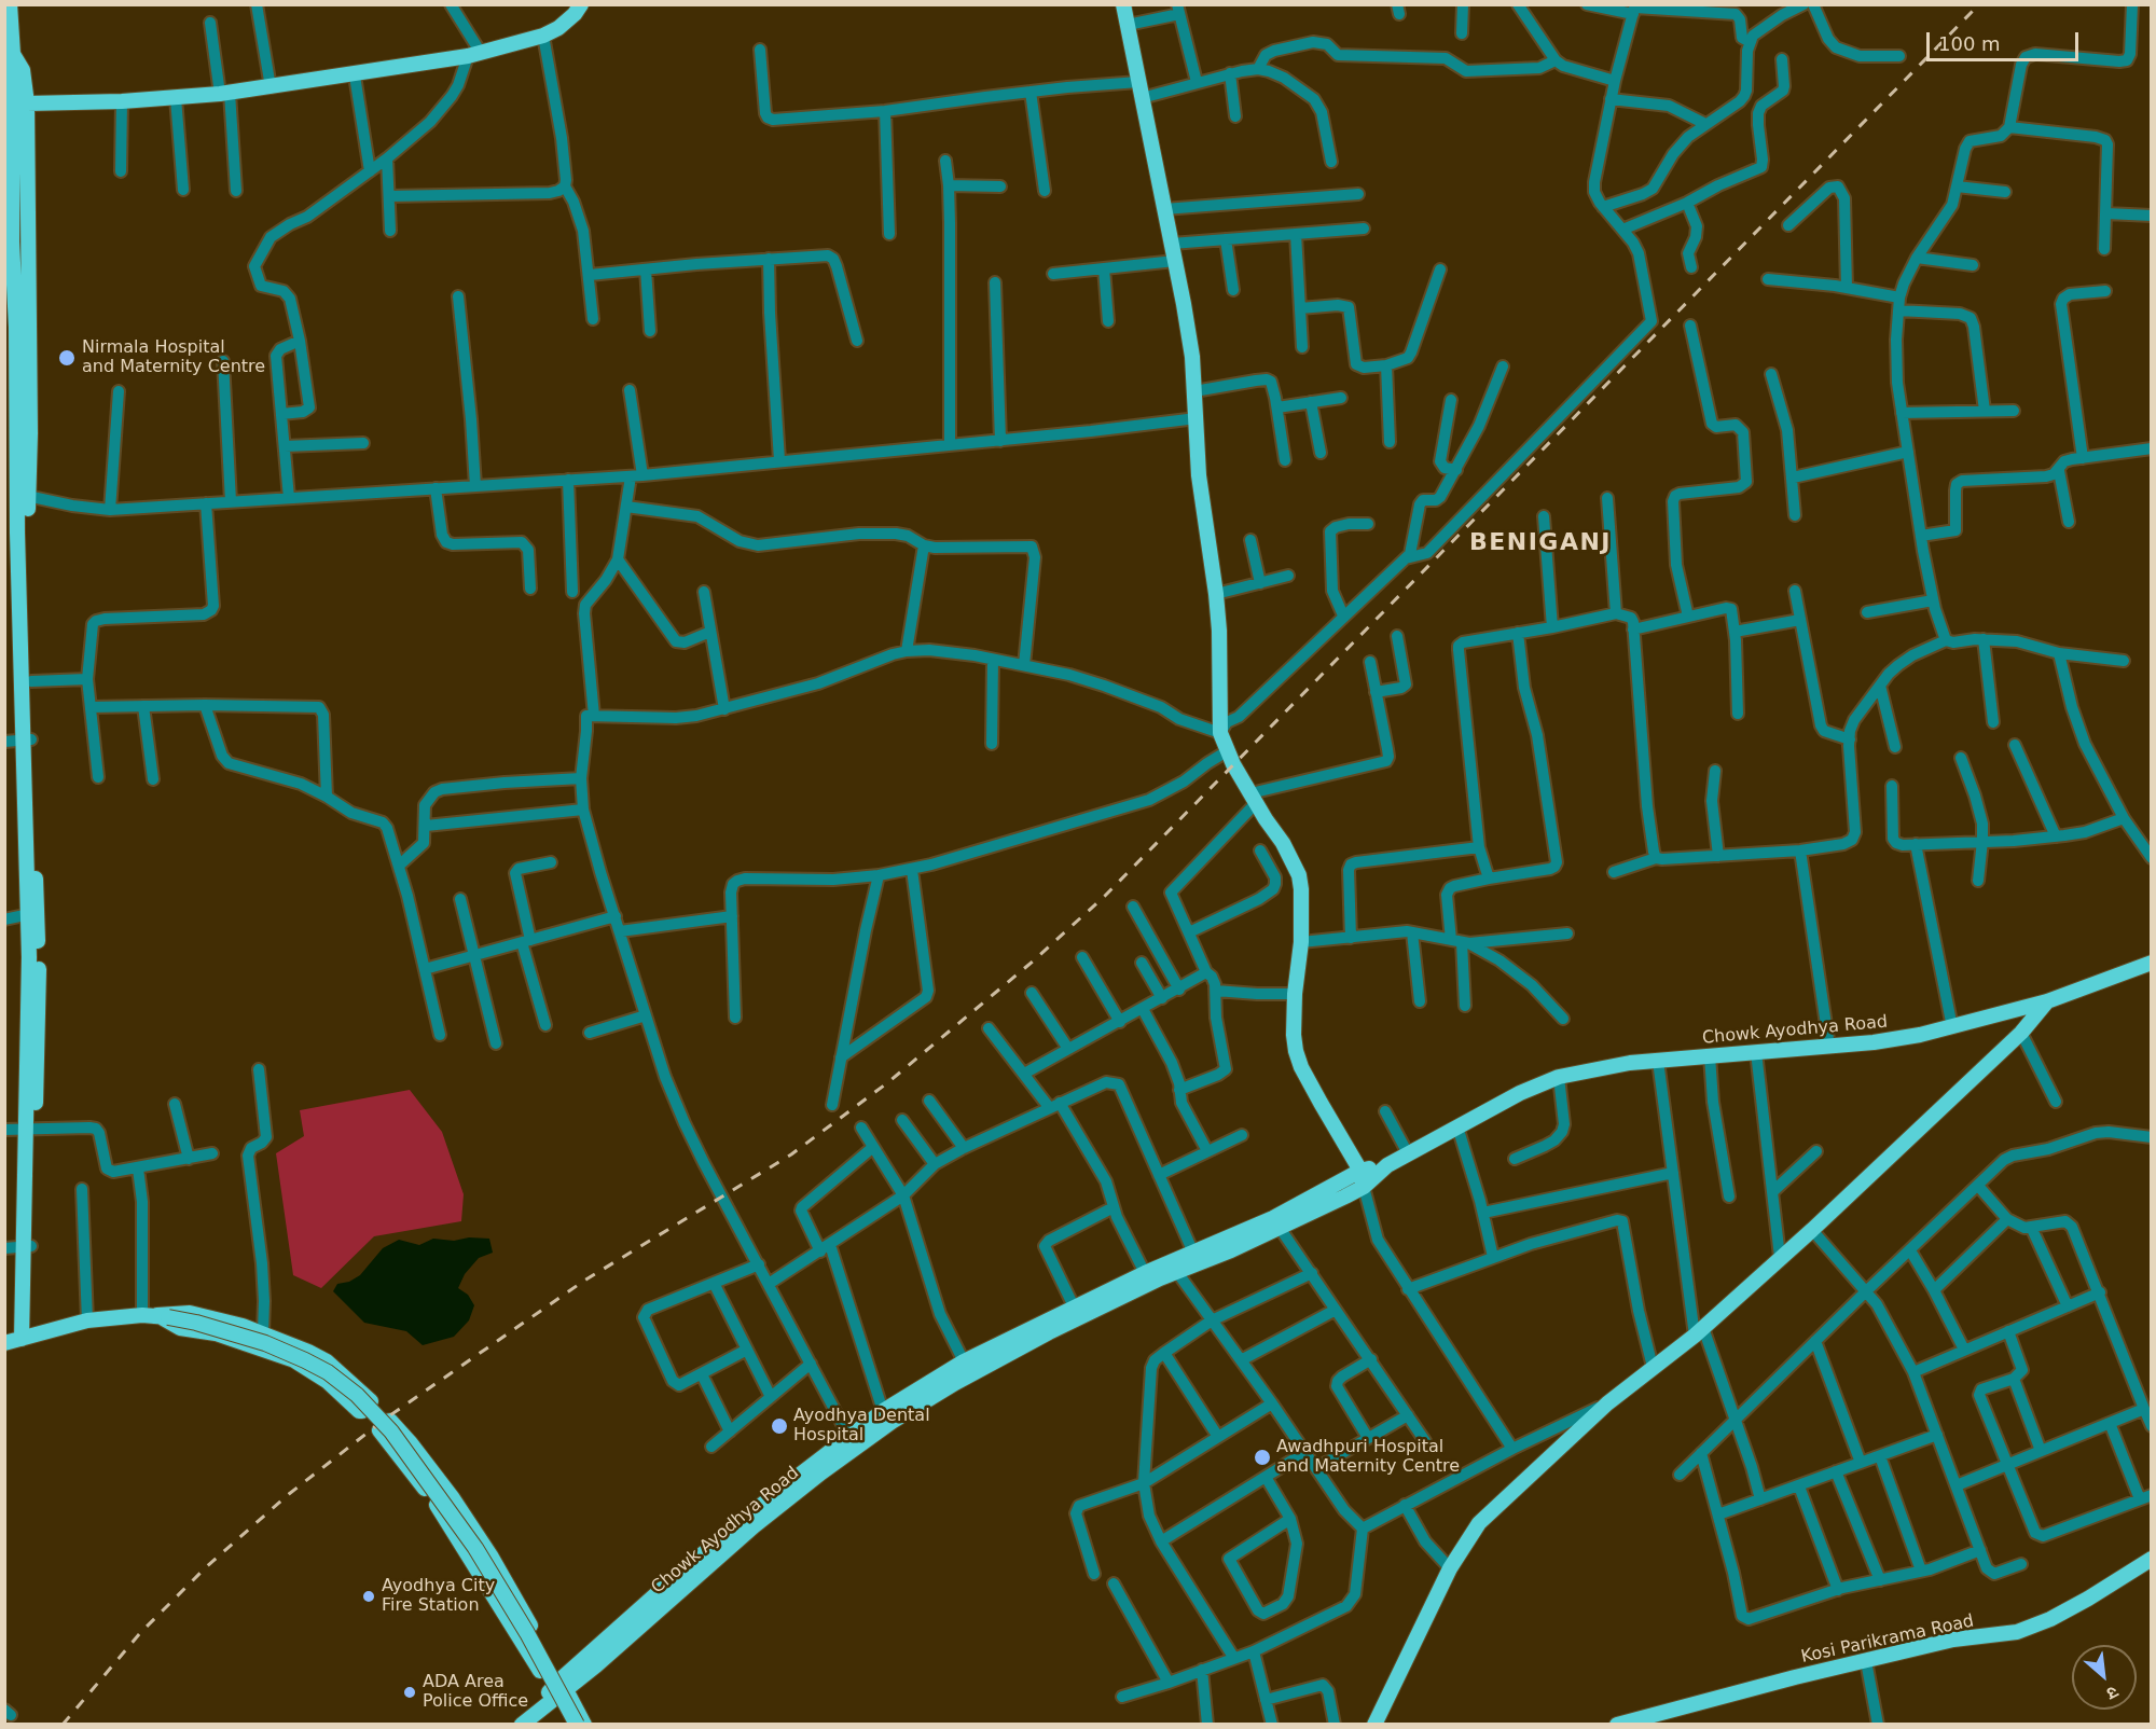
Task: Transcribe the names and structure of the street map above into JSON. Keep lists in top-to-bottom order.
{
  "streets": {
    "main road": ["Chowk Ayodhya Road", "Kosi Parikrama Road"]
  },
  "districts": ["BENIGANJ"],
  "places": [
    "Nirmala Hospital and Maternity Centre",
    "Ayodhya Dental Hospital",
    "Awadhpuri Hospital and Maternity Centre",
    "Ayodhya City Fire Station",
    "ADA Area Police Office"
  ],
  "scale_bar": "100 m",
  "north": "bottom right"
}
